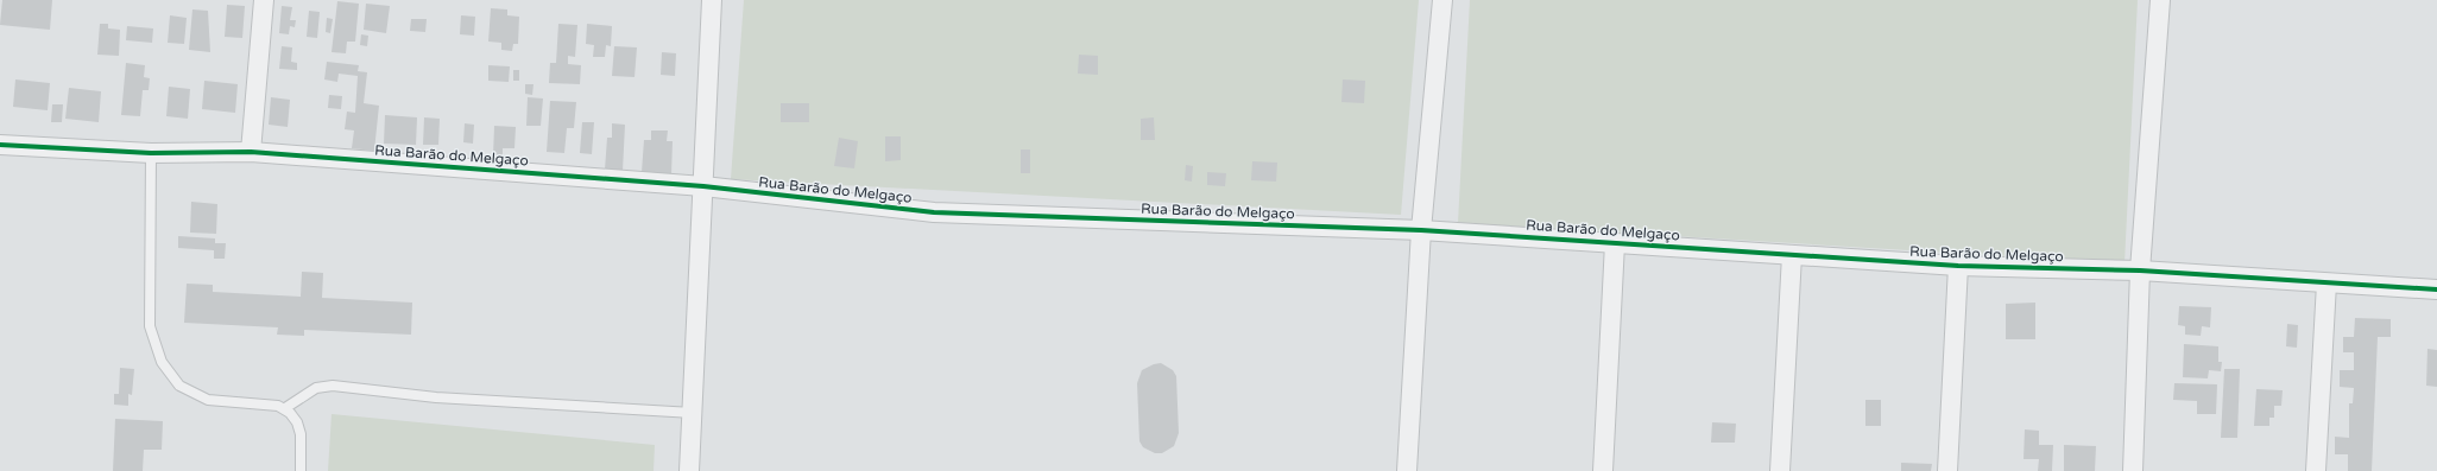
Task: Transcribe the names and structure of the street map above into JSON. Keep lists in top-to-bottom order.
{
  "streets": {
    "street": ["Rua Barão do Melgaço"]
  }
}
